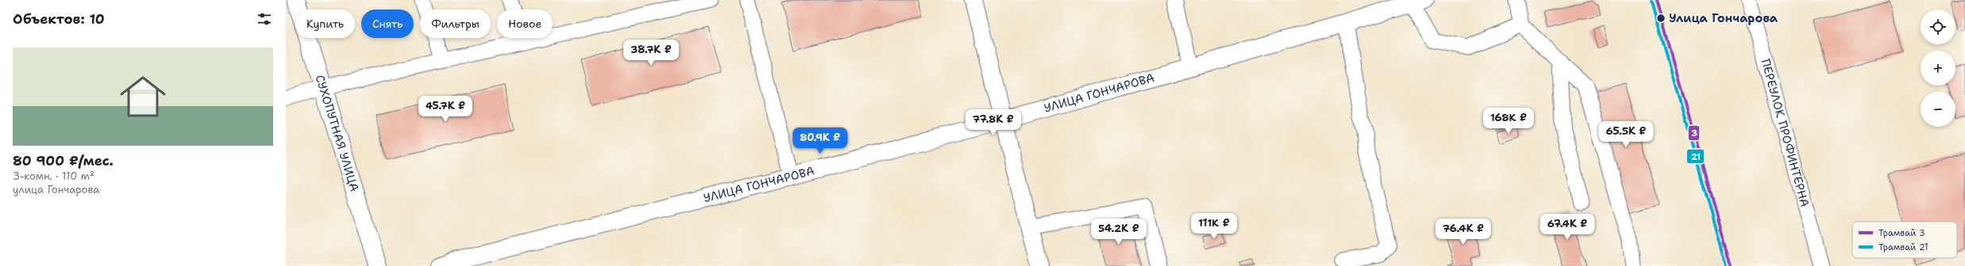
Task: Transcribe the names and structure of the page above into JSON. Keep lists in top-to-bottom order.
{
  "streets": {
    "street": ["УЛИЦА ГОНЧАРОВА", "СУХОПУТНАЯ УЛИЦА"],
    "lane": ["ПЕРЕУЛОК ПРОФИНТЕРНА"]
  },
  "places": ["Улица Гончарова"],
  "lines": ["tram line 3", "tram line 21"],
  "legend": ["Трамвай 3", "Трамвай 21"],
  "page": {
    "heading": "Объектов: 10",
    "map_buttons": ["+", "−"],
    "chip": [
      "Купить",
      "Снять",
      "Фильтры",
      "Новое"
    ],
    "list": [
      {
        "name": "80 900 ₽/мес.",
        "note": "3-комн. · 110 m² · улица Гончарова"
      }
    ],
    "price": [
      "38.7K ₽",
      "45.7K ₽",
      "168K ₽",
      "77.8K ₽",
      "65.5K ₽",
      "80.9K ₽",
      "111K ₽",
      "67.4K ₽",
      "54.2K ₽",
      "76.4K ₽"
    ]
  }
}
